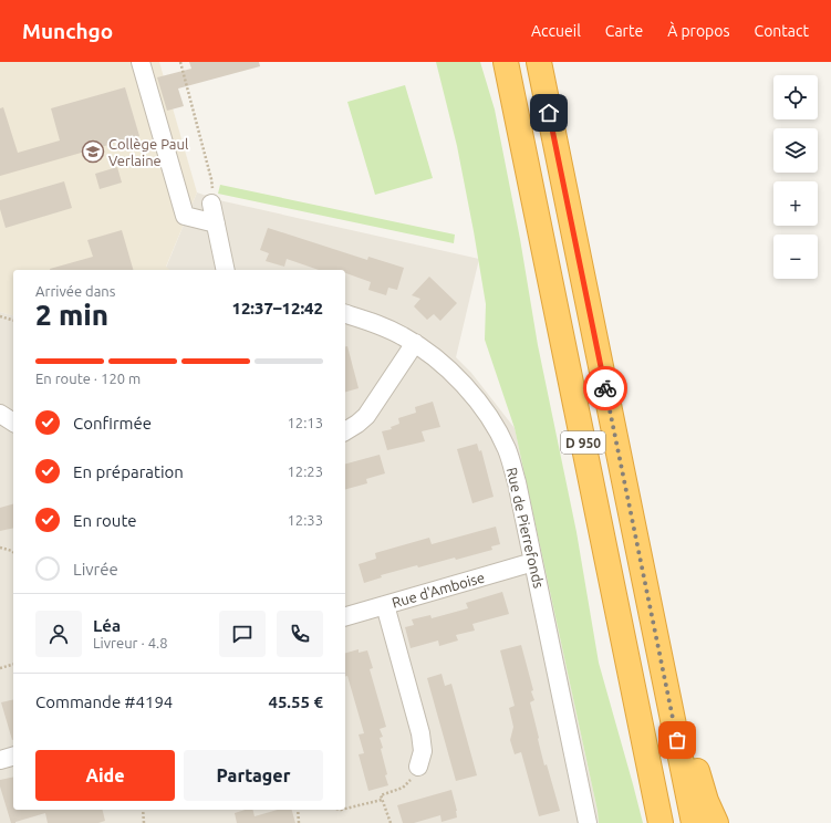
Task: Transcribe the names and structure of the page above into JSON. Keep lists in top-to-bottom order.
{
  "streets": {
    "highway": ["D 950"],
    "street": ["Rue de Pierrefonds", "Rue d'Amboise"]
  },
  "crossings": [
    ["Rue de Pierrefonds", "Rue d'Amboise"]
  ],
  "places": {
    "school or university": ["Collège Paul Verlaine"]
  },
  "page": {
    "header": "Munchgo",
    "nav": [
      "Accueil",
      "Carte",
      "À propos",
      "Contact"
    ],
    "map_buttons": ["+", "−"],
    "heading": ["2 min", "Arrivée dans", "12:37–12:42"],
    "panel": [
      "Léa",
      "Livreur · 4.8",
      "Commande #4194",
      "45.55 €"
    ],
    "bar": "En route · 120 m",
    "list": [
      ["Confirmée", "12:13"],
      ["En préparation", "12:23"],
      ["En route", "12:33"],
      "Livrée"
    ],
    "buttons": ["Aide", "Partager"]
  }
}
